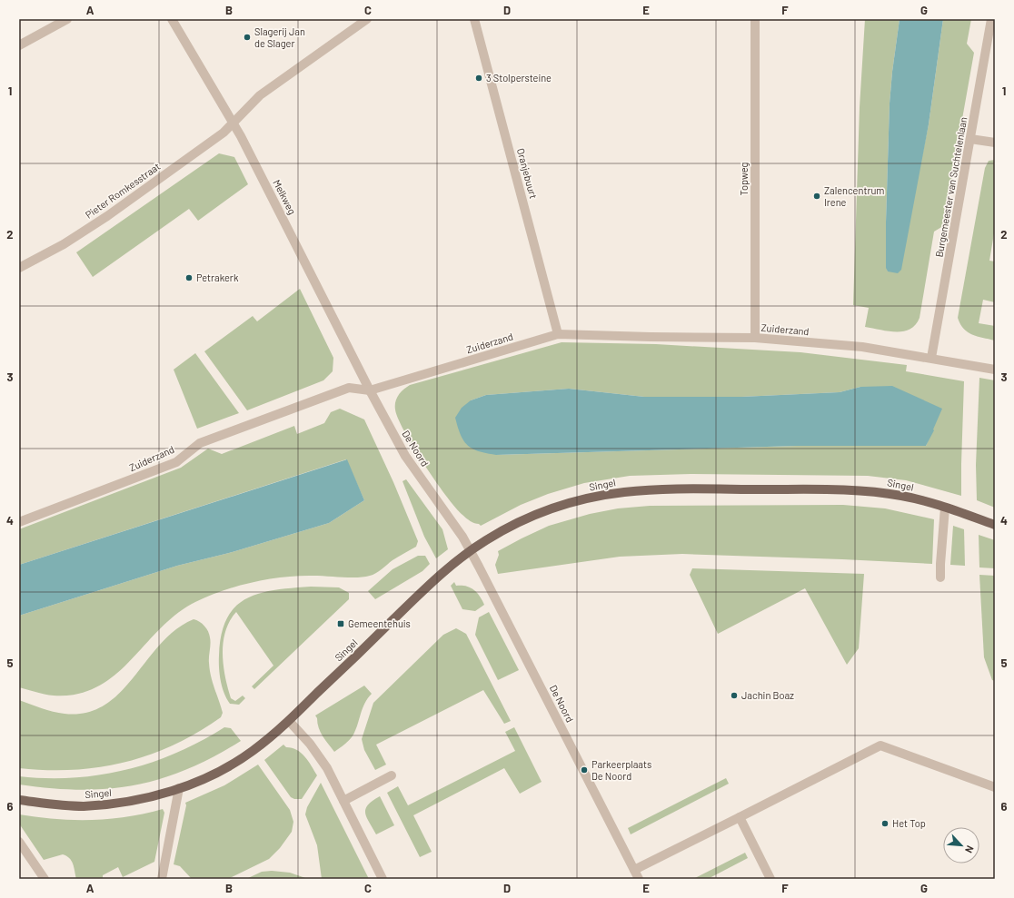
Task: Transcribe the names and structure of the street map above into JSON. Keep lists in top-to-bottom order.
{
  "streets": {
    "main road": ["Singel"],
    "street": [
      "Oranjebuurt",
      "Topweg",
      "Burgemeester van Suchtelenlaan",
      "Pieter Romkesstraat",
      "Melkweg",
      "Zuiderzand",
      "De Noord"
    ]
  },
  "crossings": [
    ["Oranjebuurt", "Zuiderzand"],
    ["Topweg", "Zuiderzand"],
    ["Burgemeester van Suchtelenlaan", "Zuiderzand"],
    ["Pieter Romkesstraat", "Melkweg"],
    ["Melkweg", "Zuiderzand"],
    ["Melkweg", "De Noord"],
    ["Zuiderzand", "De Noord"],
    ["De Noord", "Singel"]
  ],
  "places": {
    "other": [
      "Slagerij Jan de Slager",
      "3 Stolpersteine",
      "Zalencentrum Irene",
      "Petrakerk",
      "Jachin Boaz",
      "Parkeerplaats De Noord",
      "Het Top"
    ],
    "transit": ["Gemeentehuis"]
  },
  "north": "bottom right",
  "grid": {
    "columns": [
      "A",
      "B",
      "C",
      "D",
      "E",
      "F",
      "G"
    ],
    "rows": [
      "1",
      "2",
      "3",
      "4",
      "5",
      "6"
    ]
  }
}
